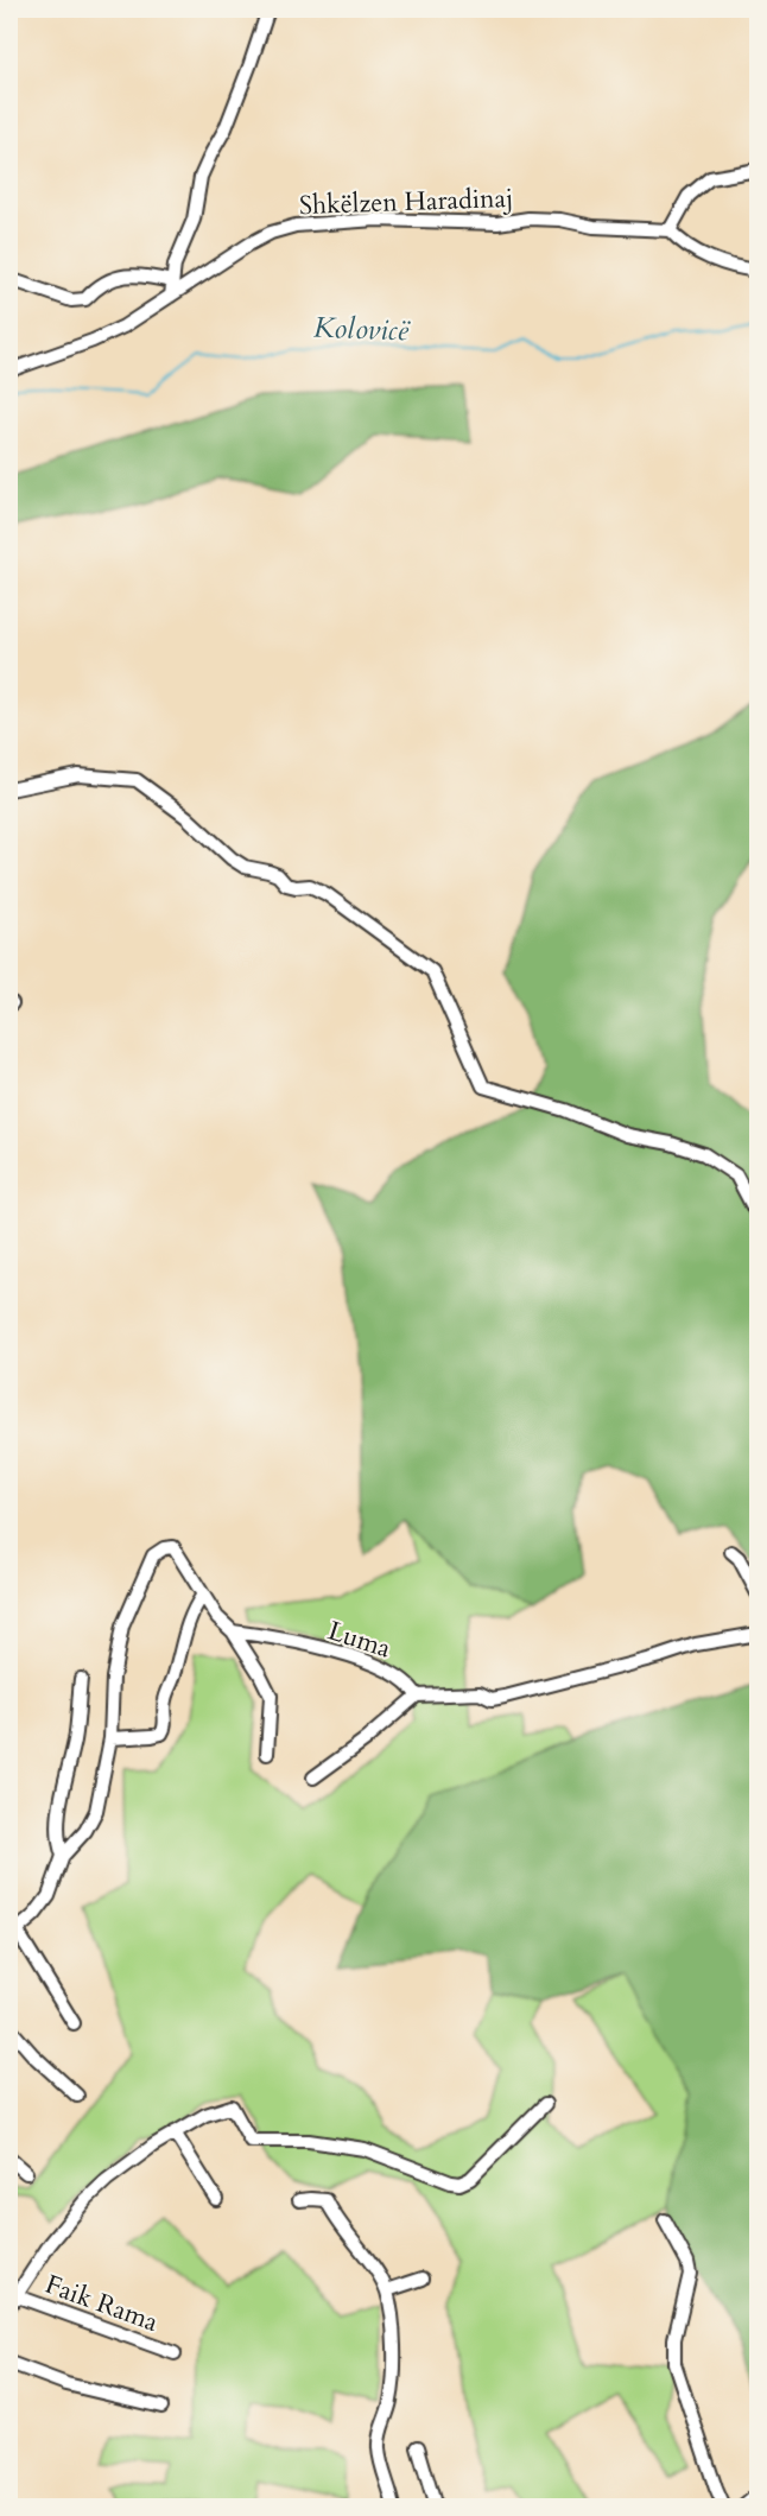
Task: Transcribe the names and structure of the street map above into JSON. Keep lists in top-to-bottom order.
{
  "streets": {
    "street": ["Shkëlzen Haradinaj", "Luma", "Faik Rama"]
  },
  "water": ["Kolovicë"]
}
